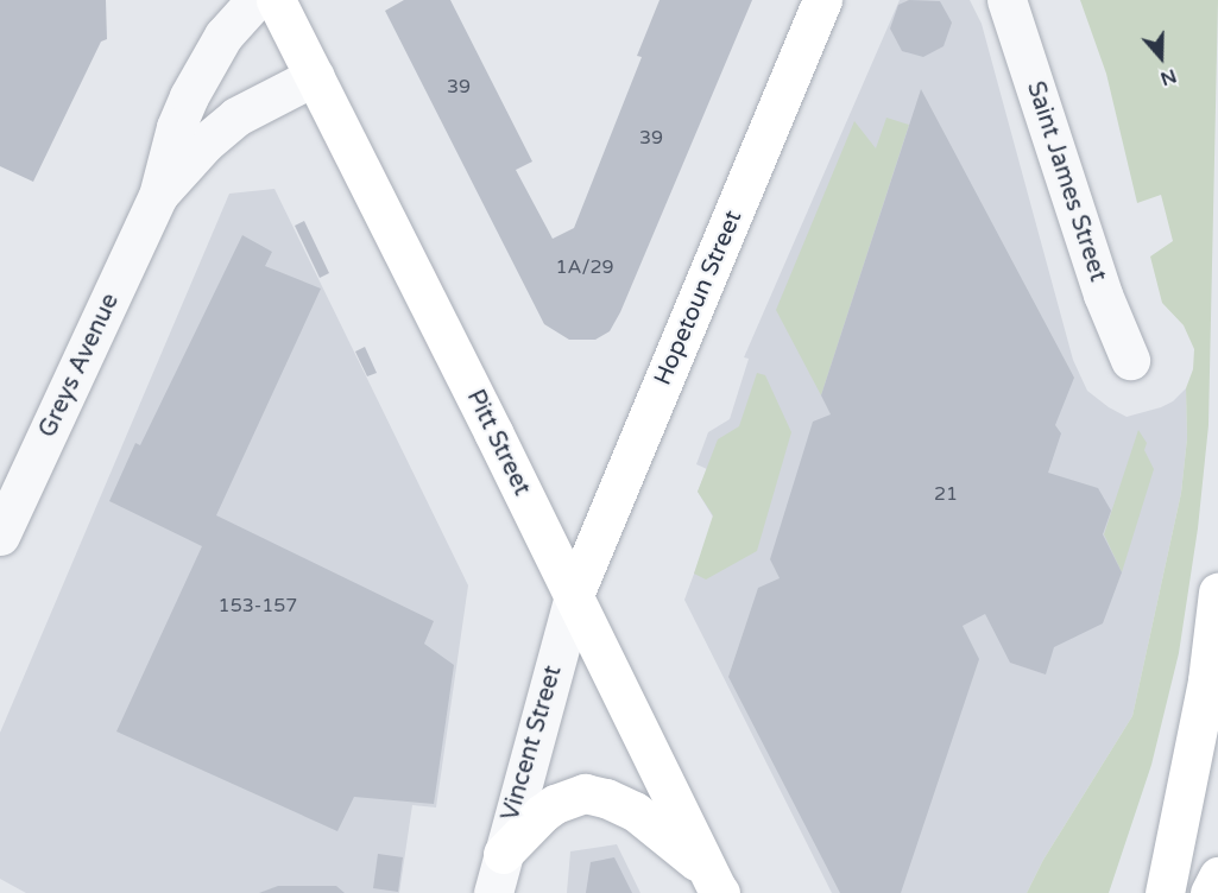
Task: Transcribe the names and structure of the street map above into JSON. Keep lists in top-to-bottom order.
{
  "streets": {
    "main road": ["Hopetoun Street", "Pitt Street"],
    "street": ["Saint James Street", "Greys Avenue", "Vincent Street"]
  },
  "crossings": [
    ["Hopetoun Street", "Pitt Street"],
    ["Hopetoun Street", "Vincent Street"],
    ["Greys Avenue", "Pitt Street"],
    ["Pitt Street", "Vincent Street"]
  ],
  "house_numbers": [
    "39",
    "39",
    "1A/29",
    "21",
    "153-157"
  ],
  "north": "bottom"
}
